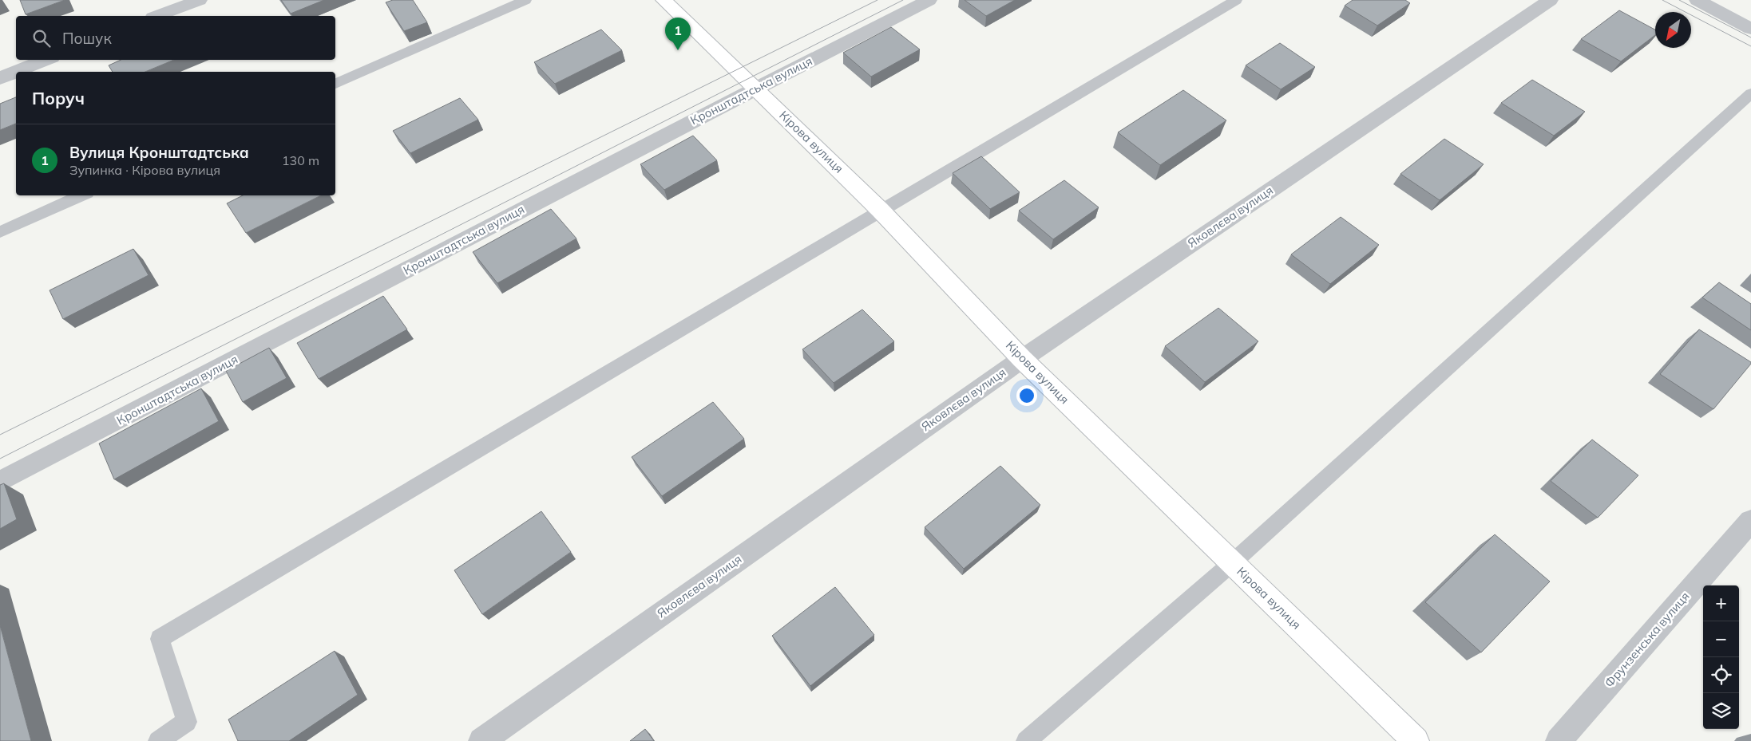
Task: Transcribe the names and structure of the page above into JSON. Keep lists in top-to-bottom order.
{
  "streets": {
    "main road": ["Кірова вулиця"],
    "street": ["Кронштадтська вулиця", "Яковлєва вулиця", "Фрунзенська вулиця"]
  },
  "crossings": [
    ["Кронштадтська вулиця", "Кірова вулиця"],
    ["Кірова вулиця", "Яковлєва вулиця"]
  ],
  "north": "bottom left",
  "page": {
    "search": "Пошук",
    "pins": "1",
    "heading": "Поруч",
    "list": [
      {
        "mark": "1",
        "name": "Вулиця Кронштадтська",
        "note": "Зупинка · Кірова вулиця",
        "value": "130 m"
      }
    ],
    "map_buttons": ["+", "−"]
  }
}
